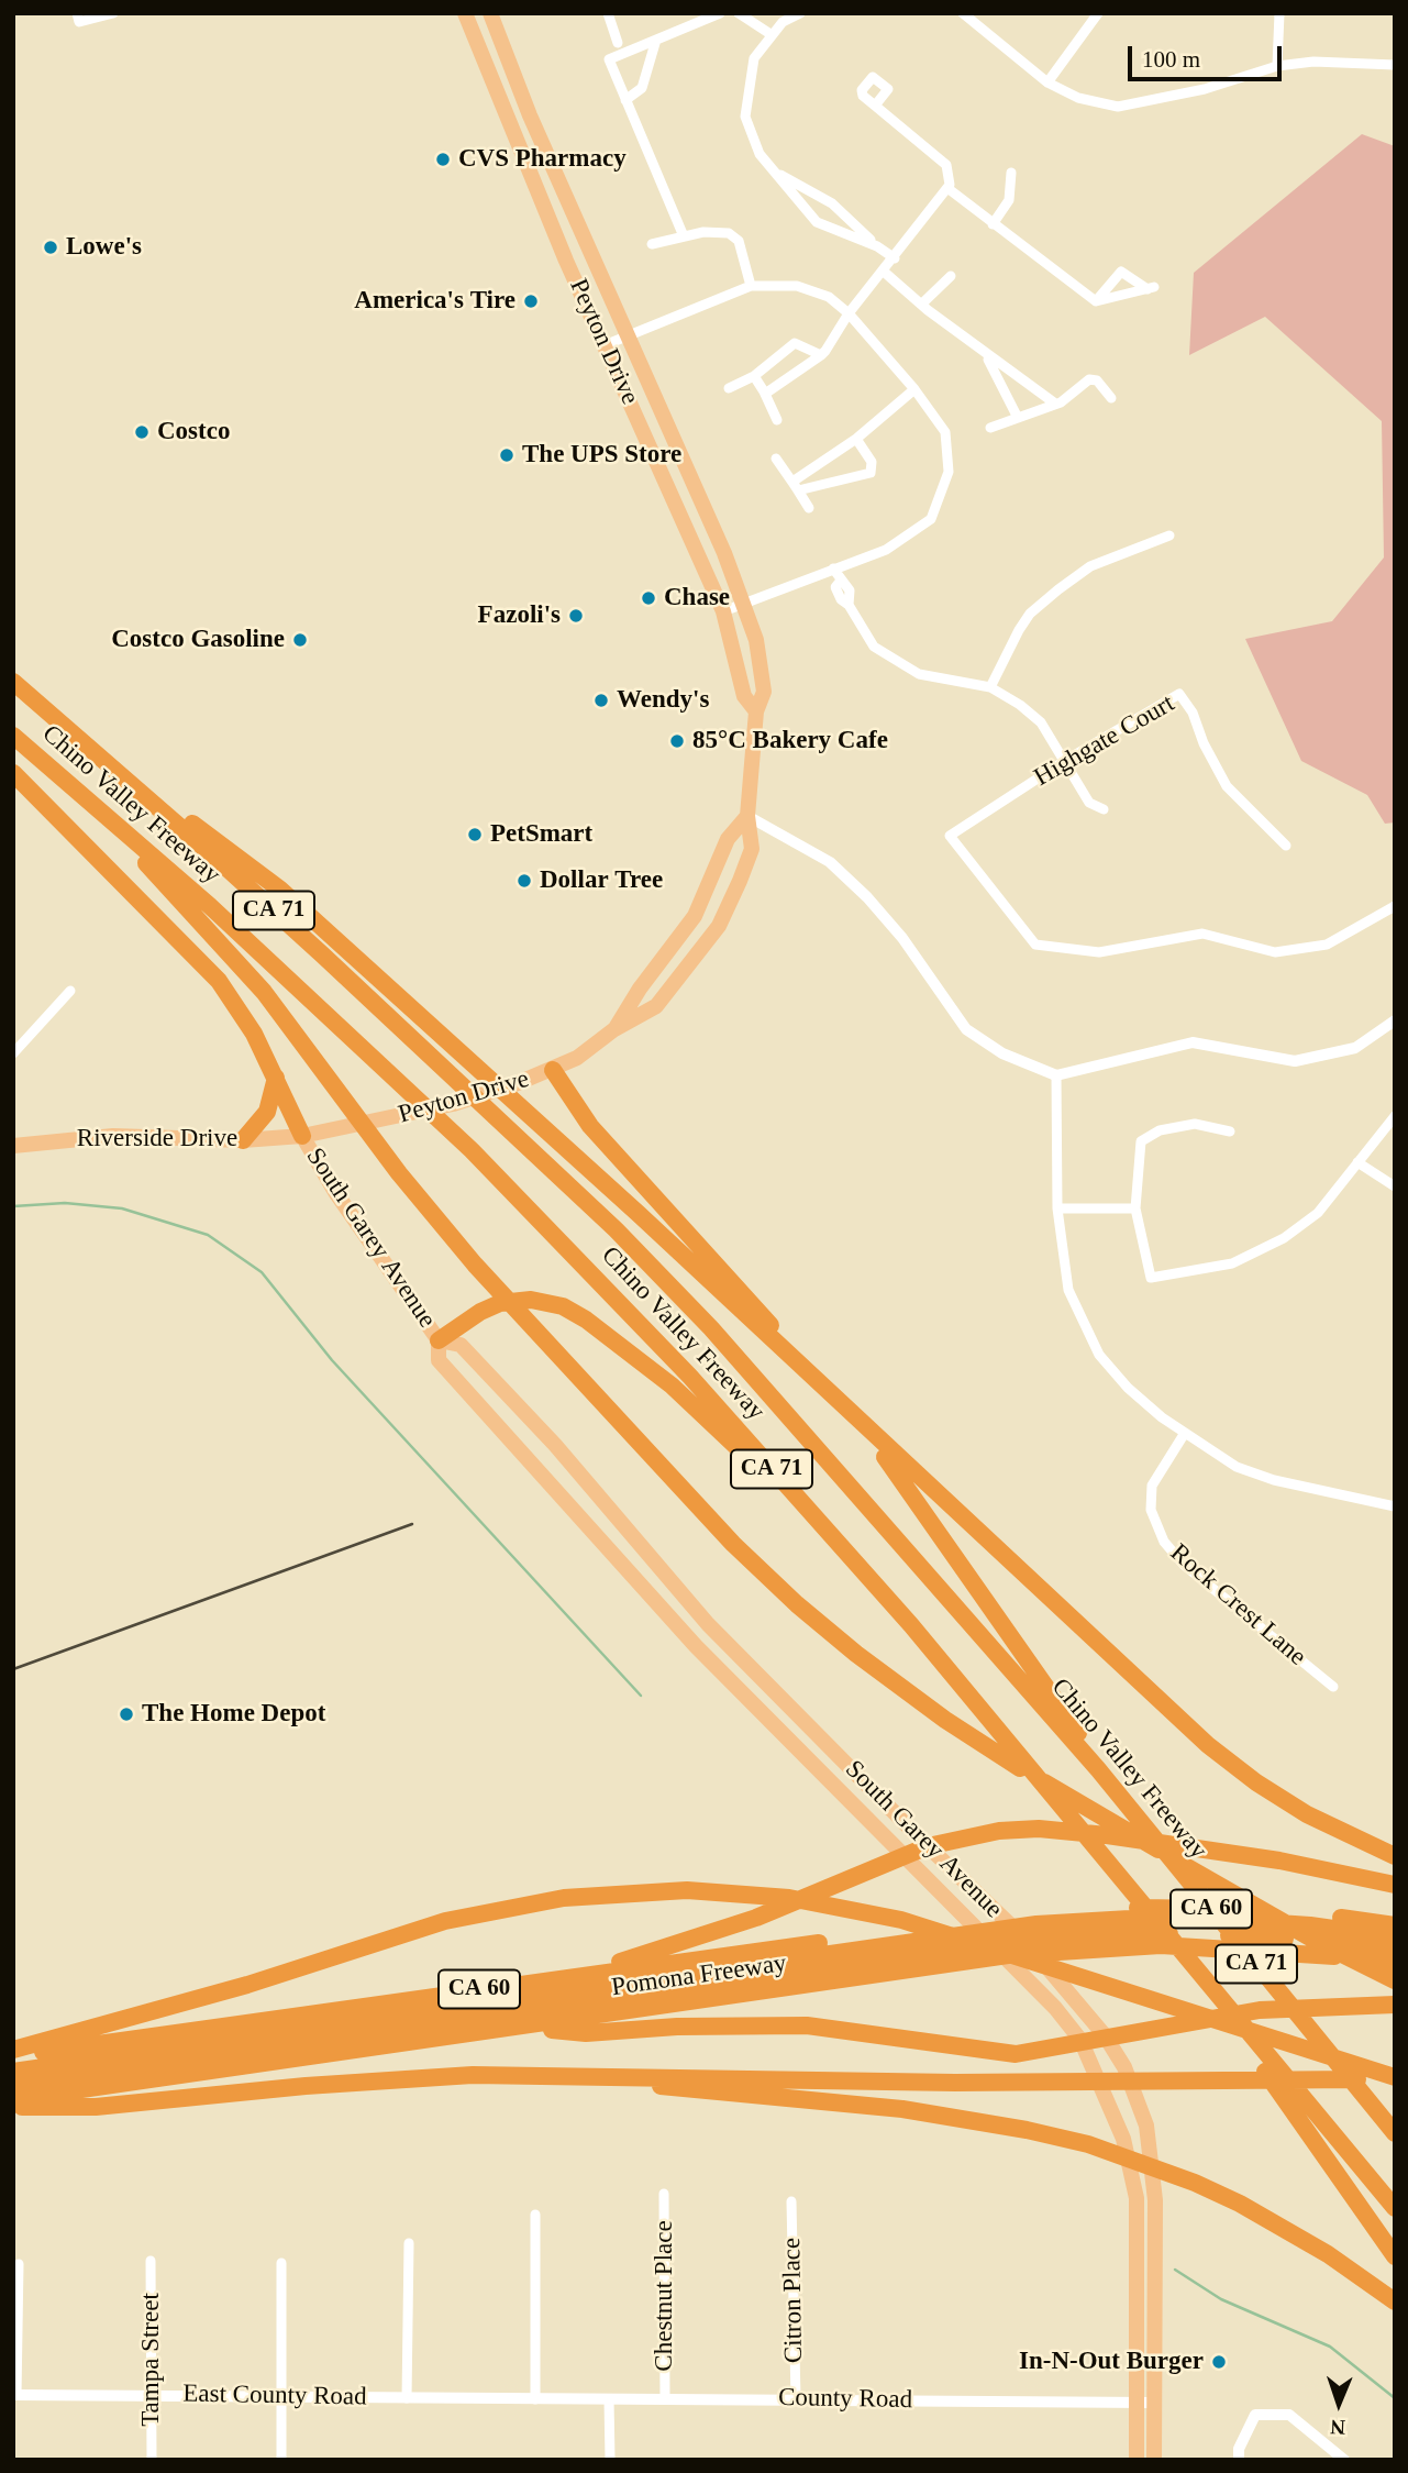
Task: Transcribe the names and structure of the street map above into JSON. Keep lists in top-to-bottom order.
{
  "streets": {
    "highway": [
      "Chino Valley Freeway",
      "CA 71",
      "CA 60",
      "Pomona Freeway"
    ],
    "main road": ["Peyton Drive", "Riverside Drive", "South Garey Avenue"],
    "street": [
      "Highgate Court",
      "Rock Crest Lane",
      "Chestnut Place",
      "Citron Place",
      "Tampa Street",
      "East County Road",
      "County Road"
    ]
  },
  "crossings": [
    ["Peyton Drive", "Riverside Drive"],
    ["Peyton Drive", "South Garey Avenue"],
    ["Riverside Drive", "South Garey Avenue"],
    ["South Garey Avenue", "County Road"],
    ["Chestnut Place", "County Road"],
    ["Citron Place", "County Road"],
    ["Tampa Street", "East County Road"],
    ["East County Road", "County Road"]
  ],
  "places": [
    "CVS Pharmacy",
    "Lowe's",
    "America's Tire",
    "Costco",
    "The UPS Store",
    "Chase",
    "Fazoli's",
    "Costco Gasoline",
    "Wendy's",
    "85°C Bakery Cafe",
    "PetSmart",
    "Dollar Tree",
    "The Home Depot",
    "In-N-Out Burger"
  ],
  "scale_bar": "100 m",
  "north": "bottom"
}
